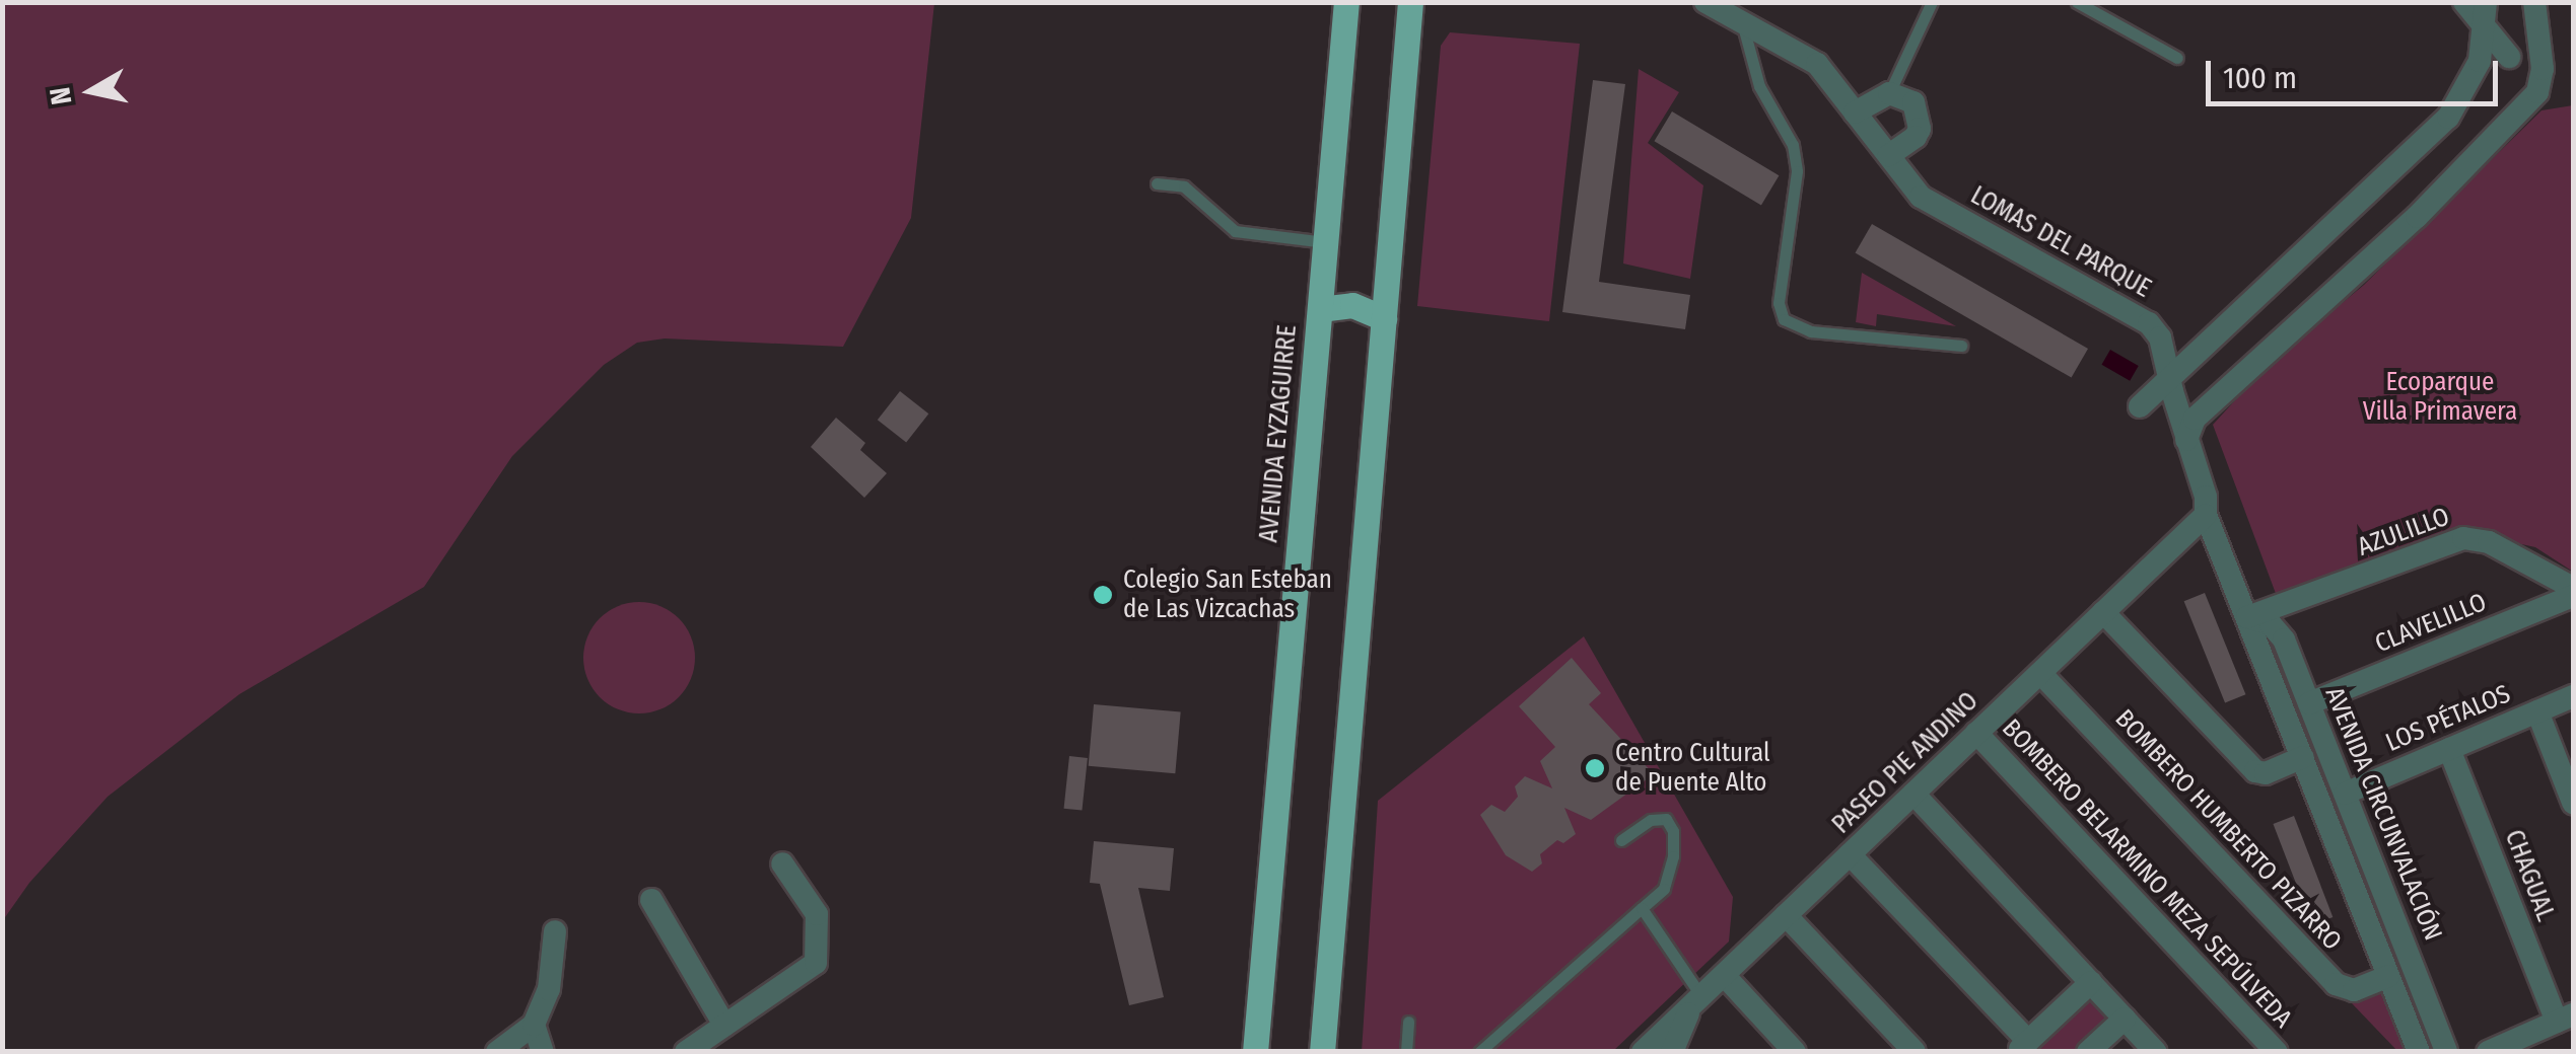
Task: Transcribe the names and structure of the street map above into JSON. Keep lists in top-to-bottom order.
{
  "streets": {
    "main road": ["AVENIDA EYZAGUIRRE"],
    "street": [
      "LOMAS DEL PARQUE",
      "AZULILLO",
      "CLAVELILLO",
      "LOS PÉTALOS",
      "PASEO PIE ANDINO",
      "AVENIDA CIRCUNVALACIÓN",
      "BOMBERO HUMBERTO PIZARRO",
      "BOMBERO BELARMINO MEZA SEPÚLVEDA",
      "CHAGUAL"
    ]
  },
  "crossings": [
    ["LOMAS DEL PARQUE", "PASEO PIE ANDINO"],
    ["LOMAS DEL PARQUE", "AVENIDA CIRCUNVALACIÓN"],
    ["AZULILLO", "AVENIDA CIRCUNVALACIÓN"],
    ["CLAVELILLO", "AVENIDA CIRCUNVALACIÓN"],
    ["LOS PÉTALOS", "AVENIDA CIRCUNVALACIÓN"],
    ["LOS PÉTALOS", "CHAGUAL"],
    ["PASEO PIE ANDINO", "AVENIDA CIRCUNVALACIÓN"],
    ["PASEO PIE ANDINO", "BOMBERO HUMBERTO PIZARRO"],
    ["PASEO PIE ANDINO", "BOMBERO BELARMINO MEZA SEPÚLVEDA"],
    ["AVENIDA CIRCUNVALACIÓN", "BOMBERO HUMBERTO PIZARRO"]
  ],
  "parks": ["Ecoparque Villa Primavera"],
  "places": ["Colegio San Esteban de Las Vizcachas", "Centro Cultural de Puente Alto"],
  "scale_bar": "100 m",
  "north": "left"
}
